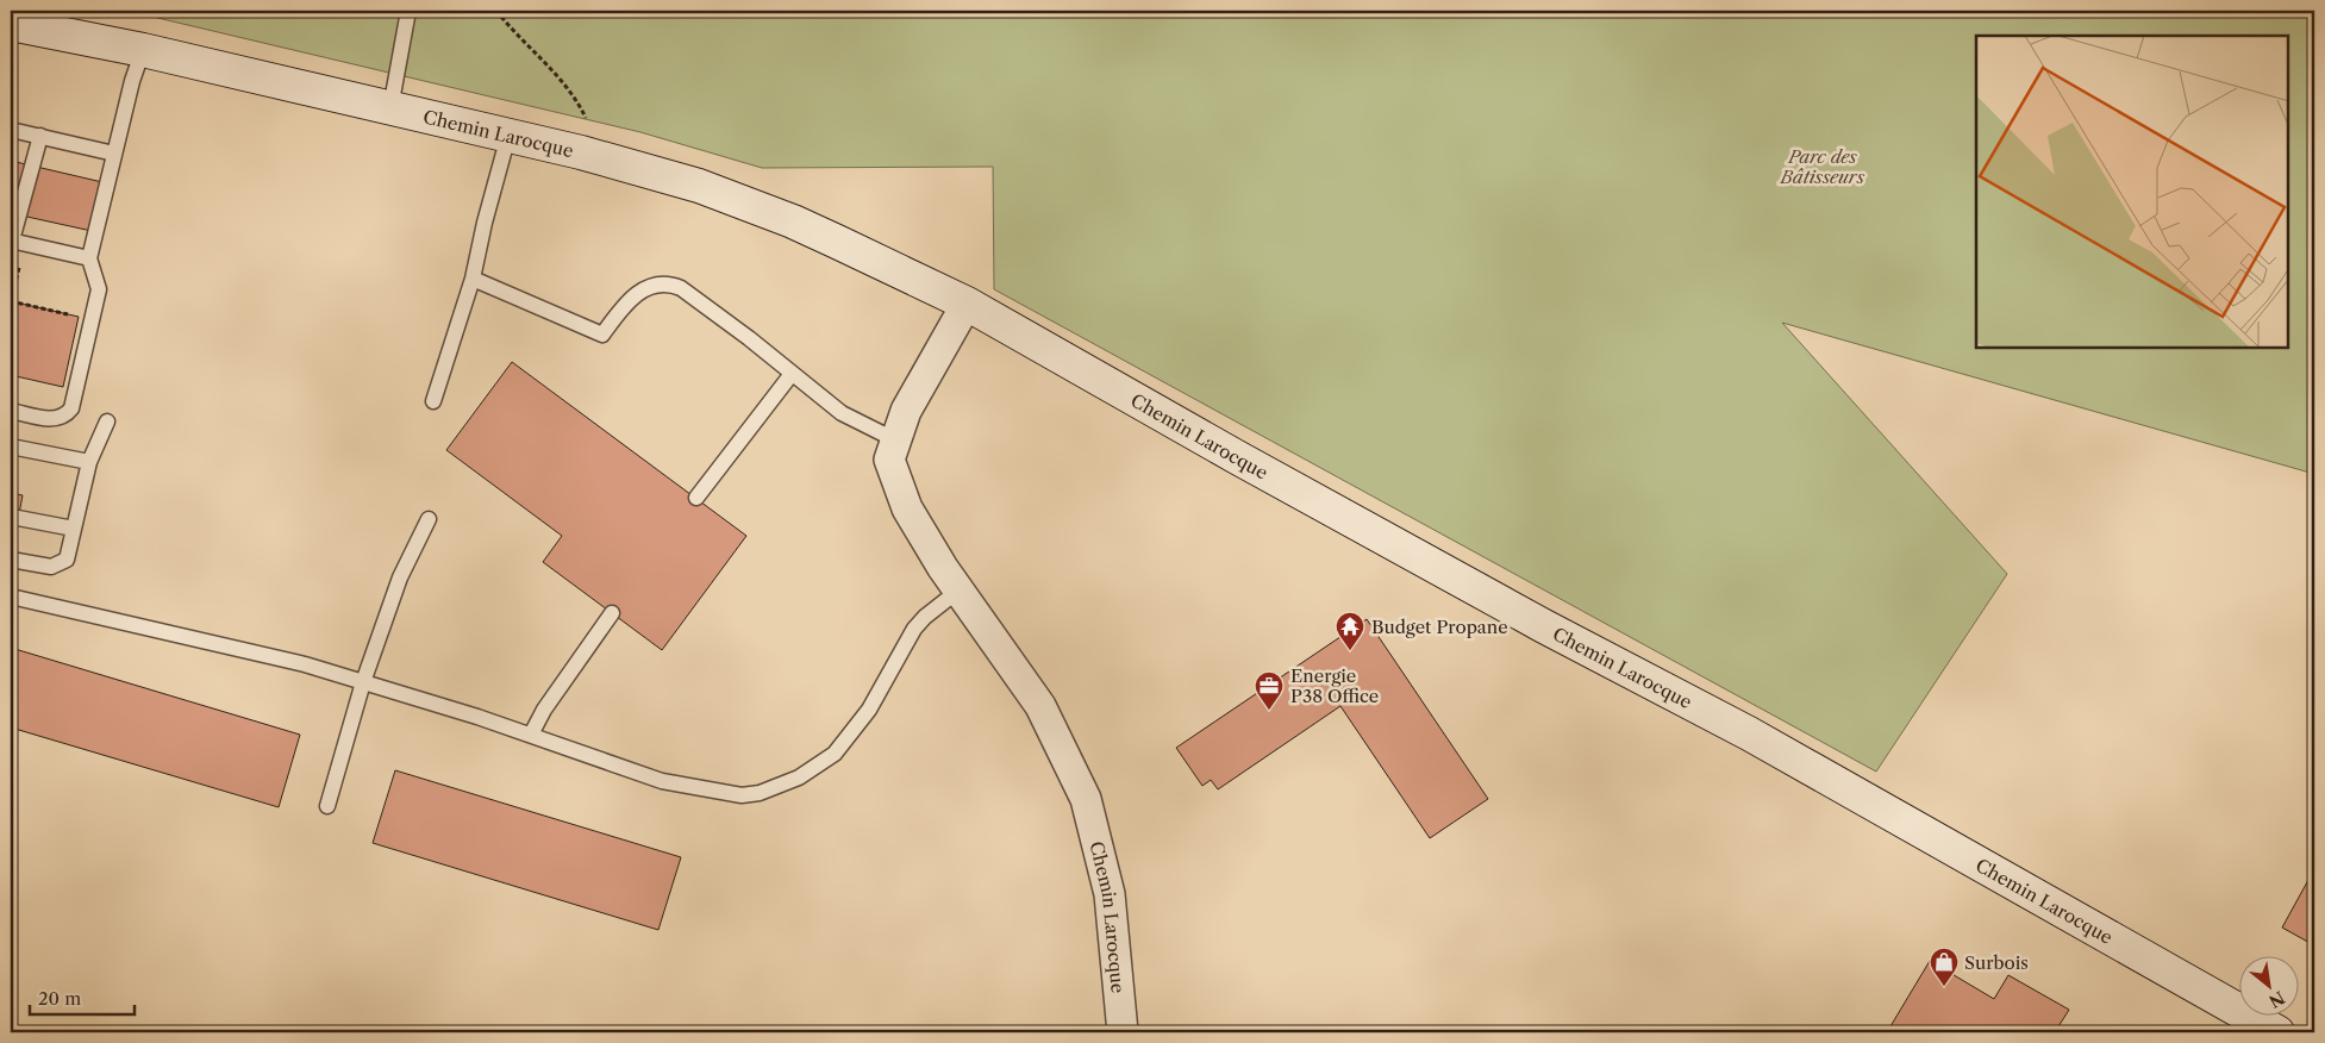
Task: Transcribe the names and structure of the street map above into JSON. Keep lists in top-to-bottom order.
{
  "streets": {
    "main road": ["Chemin Larocque"]
  },
  "parks": ["Parc des Bâtisseurs"],
  "places": {
    "temple": ["Budget Propane"],
    "office": ["Energie P38 Office"],
    "shop": ["Surbois"]
  },
  "scale_bar": "20 m",
  "north": "bottom right"
}
